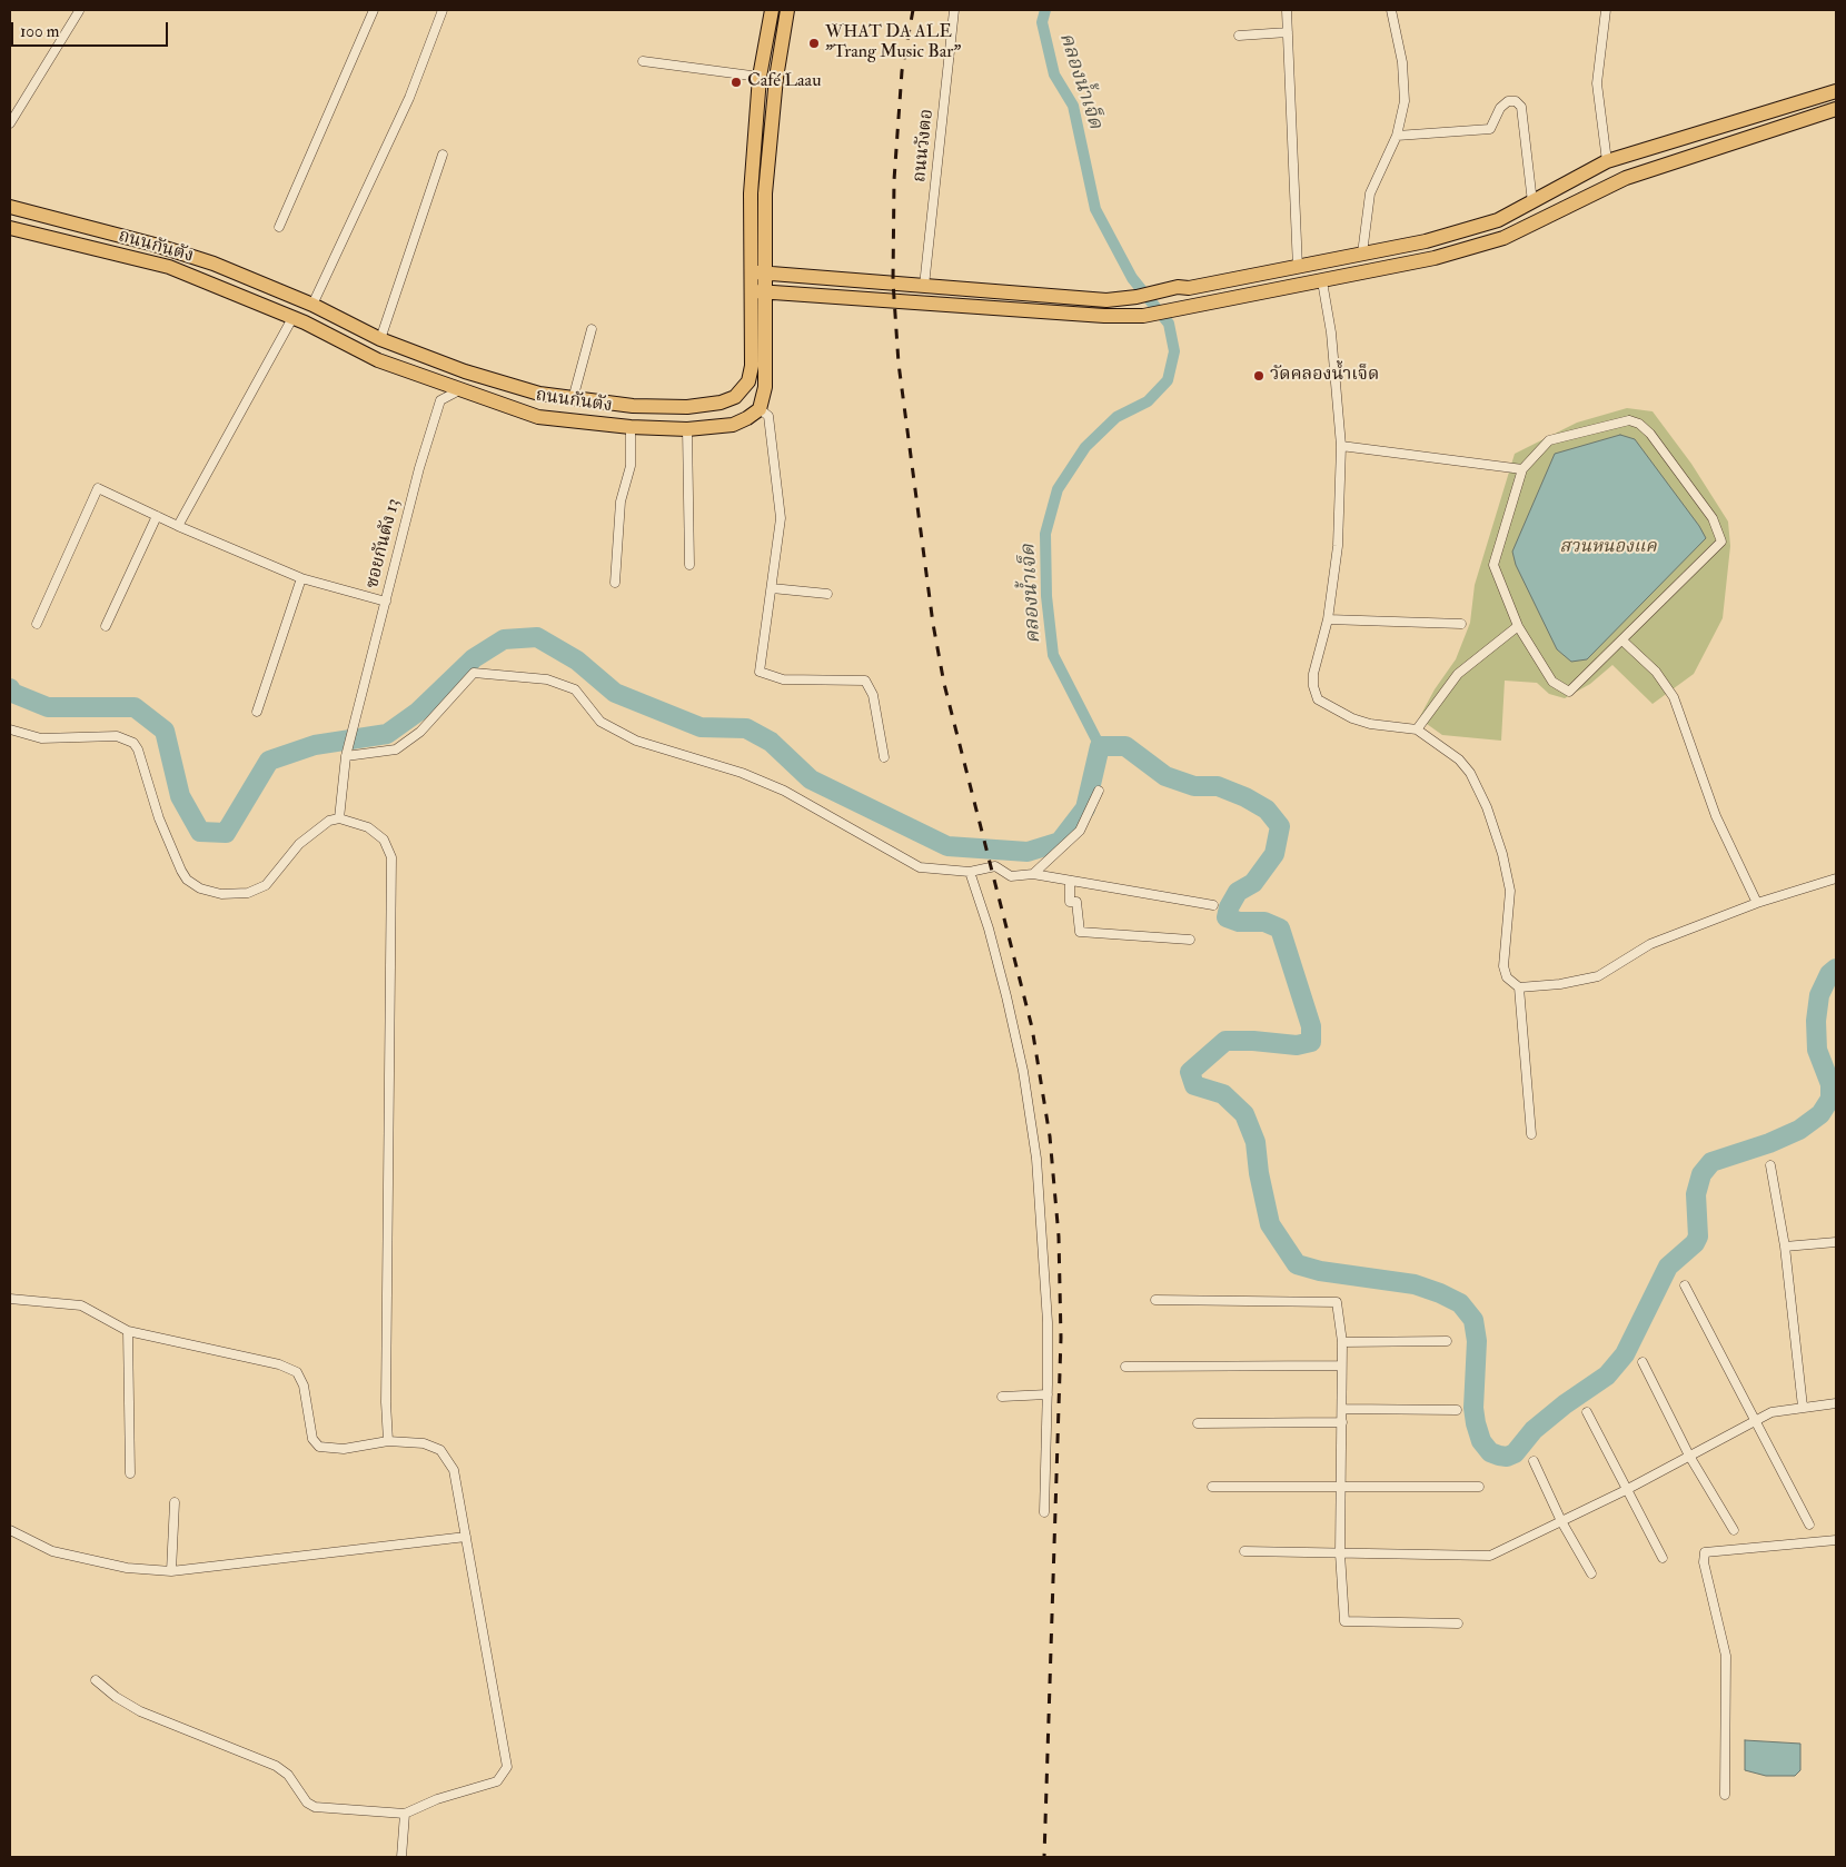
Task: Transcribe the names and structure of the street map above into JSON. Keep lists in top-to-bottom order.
{
  "streets": {
    "main road": ["ถนนกันตัง"],
    "street": ["ถนนวังตอ", "ซอยกันตัง 13"]
  },
  "crossings": [
    ["ถนนกันตัง", "ซอยกันตัง 13"]
  ],
  "water": ["คลองน้ำเจ็ด"],
  "parks": ["สวนหนองแค"],
  "places": ["WHAT DA ALE \"Trang Music Bar\"", "Café Laau", "วัดคลองน้ำเจ็ด"],
  "scale_bar": "100 m"
}
